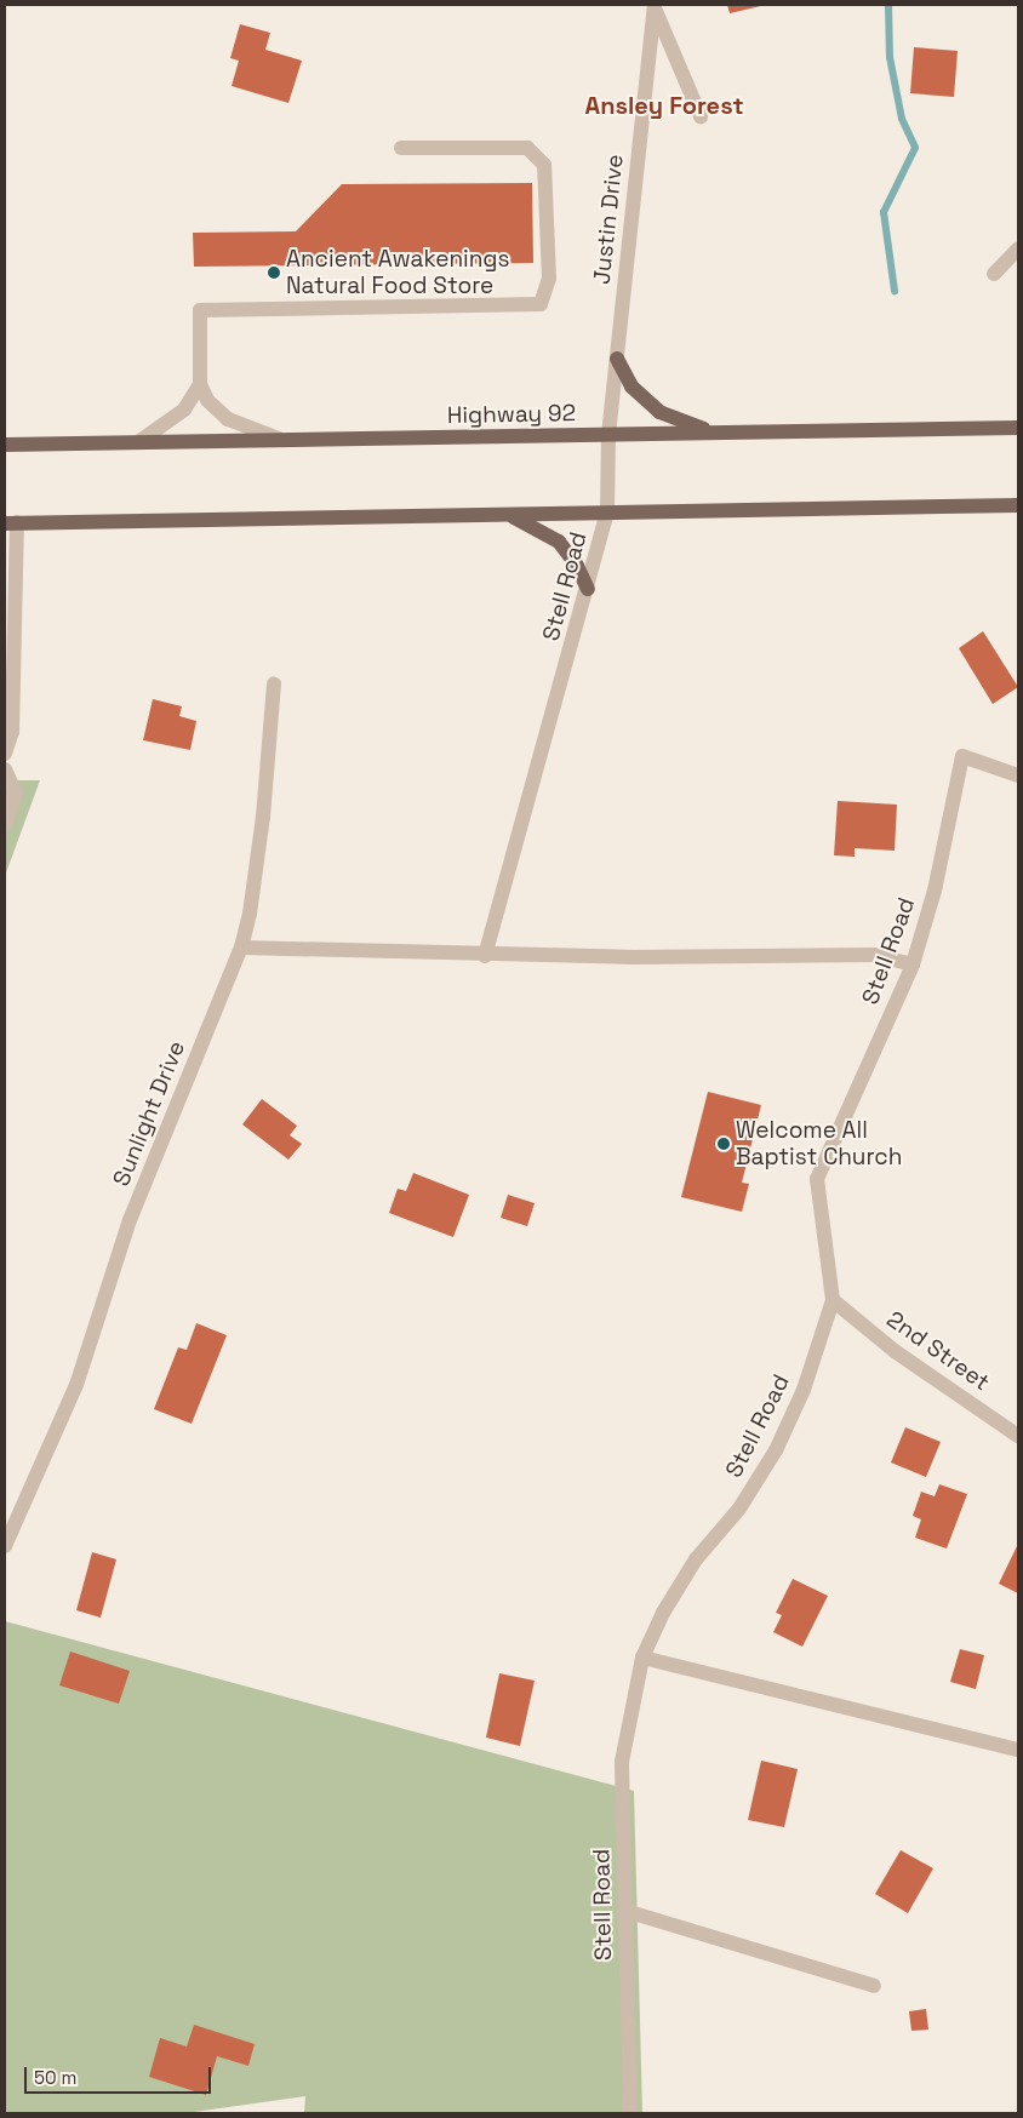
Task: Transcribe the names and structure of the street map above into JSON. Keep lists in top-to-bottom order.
{
  "streets": {
    "main road": ["Highway 92"],
    "street": [
      "Justin Drive",
      "Stell Road",
      "Sunlight Drive",
      "2nd Street"
    ]
  },
  "crossings": [
    ["Justin Drive", "Highway 92"],
    ["Justin Drive", "Stell Road"],
    ["Highway 92", "Stell Road"],
    ["Stell Road", "2nd Street"]
  ],
  "districts": ["Ansley Forest"],
  "places": ["Ancient Awakenings Natural Food Store", "Welcome All Baptist Church"],
  "scale_bar": "50 m"
}
